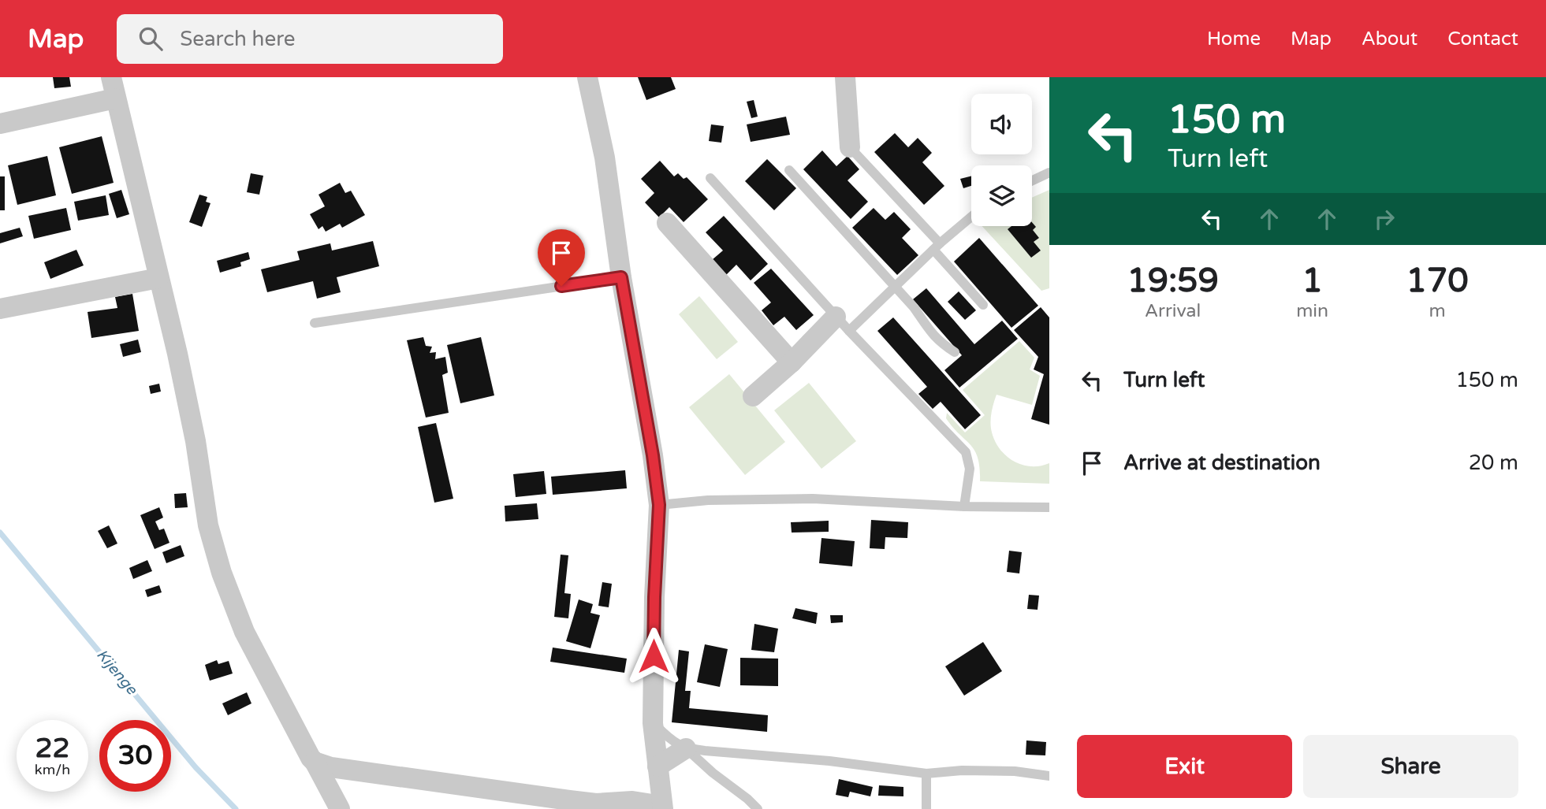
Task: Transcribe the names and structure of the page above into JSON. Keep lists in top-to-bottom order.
{
  "water": ["Kijenge"],
  "page": {
    "header": "Map",
    "search": "Search here",
    "nav": [
      "Home",
      "Map",
      "About",
      "Contact"
    ],
    "turn": ["150 m", "Turn left"],
    "eta": [
      "19:59",
      "Arrival",
      "1",
      "min",
      "170",
      "m"
    ],
    "list": [
      {
        "name": "Turn left",
        "value": "150 m"
      },
      {
        "name": "Arrive at destination",
        "value": "20 m"
      }
    ],
    "speed": "22 km/h",
    "limit": "30",
    "buttons": ["Exit", "Share"]
  }
}
